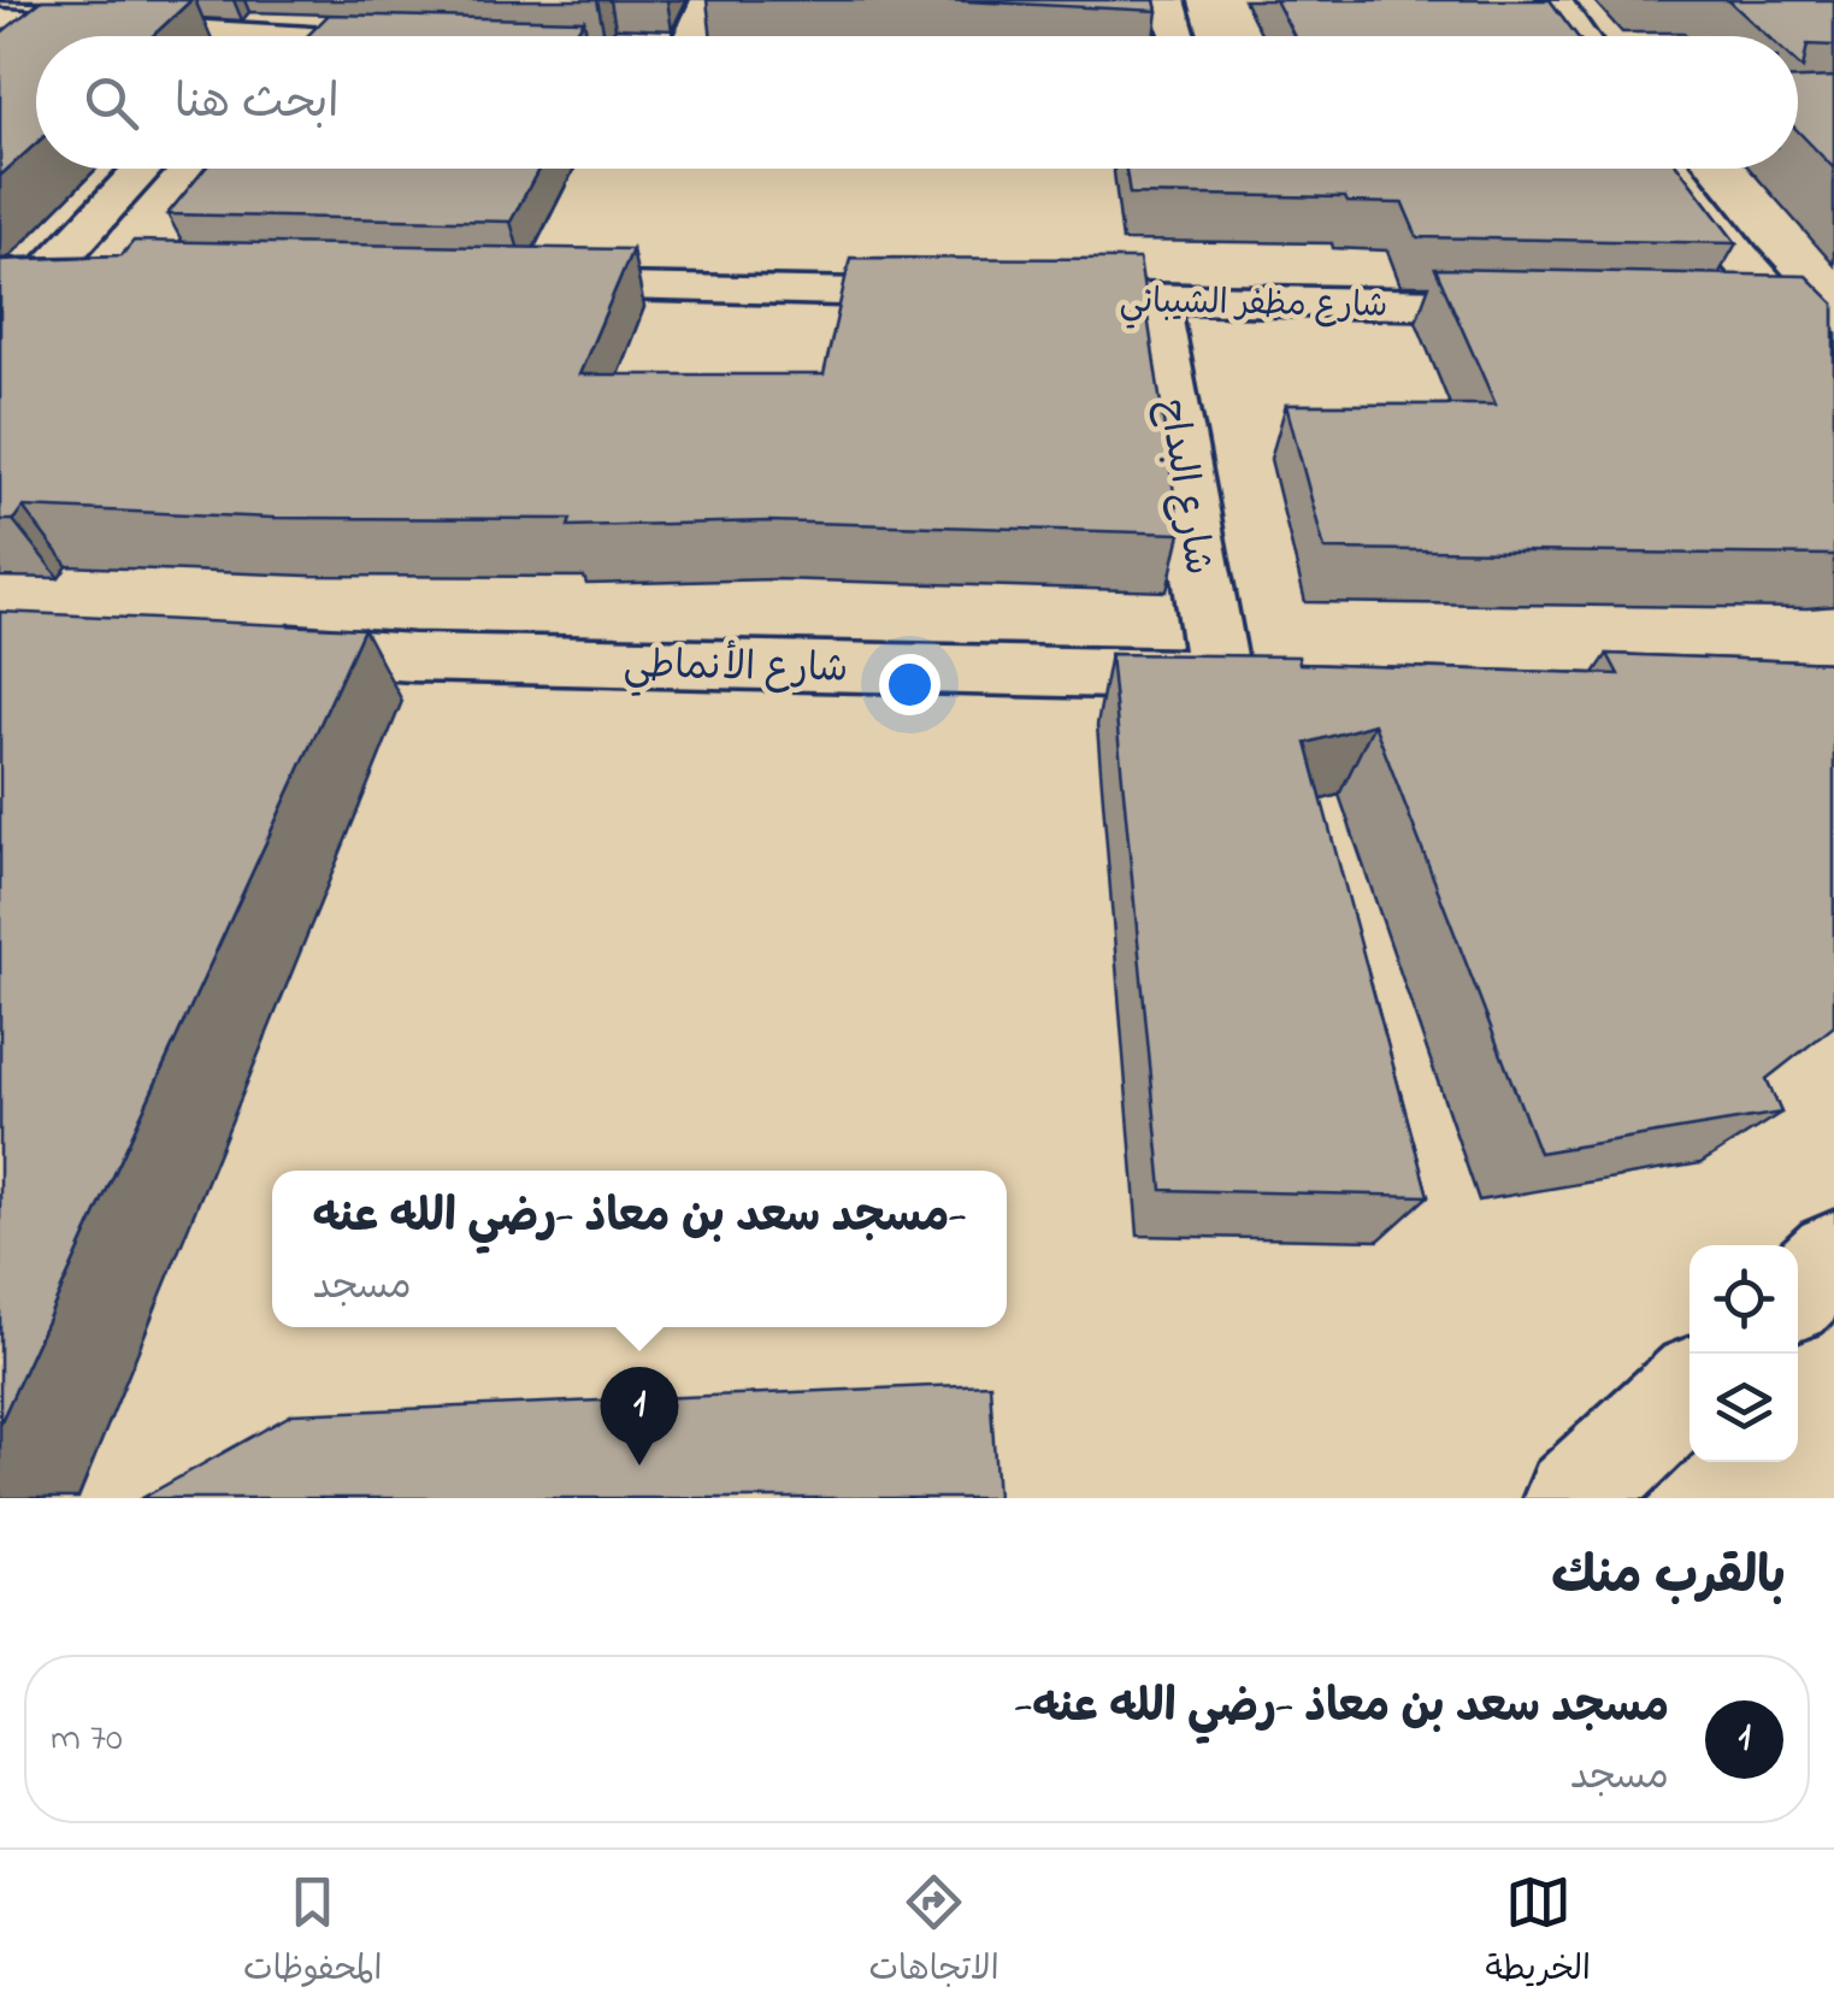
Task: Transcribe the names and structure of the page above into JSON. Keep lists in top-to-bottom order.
{
  "streets": {
    "street": ["شارع مظفر الشيباني", "شارع البداح", "شارع الأنماطي"]
  },
  "crossings": [
    ["شارع مظفر الشيباني", "شارع البداح"],
    ["شارع البداح", "شارع الأنماطي"]
  ],
  "page": {
    "search": "ابحث هنا",
    "popup": ["مسجد سعد بن معاذ -رضي الله عنه-", "مسجد"],
    "pins": "1",
    "heading": "بالقرب منك",
    "list": [
      {
        "mark": "1",
        "name": "مسجد سعد بن معاذ -رضي الله عنه-",
        "note": "مسجد",
        "value": "70 m"
      }
    ],
    "nav": ["الخريطة", "الاتجاهات", "المحفوظات"]
  }
}
